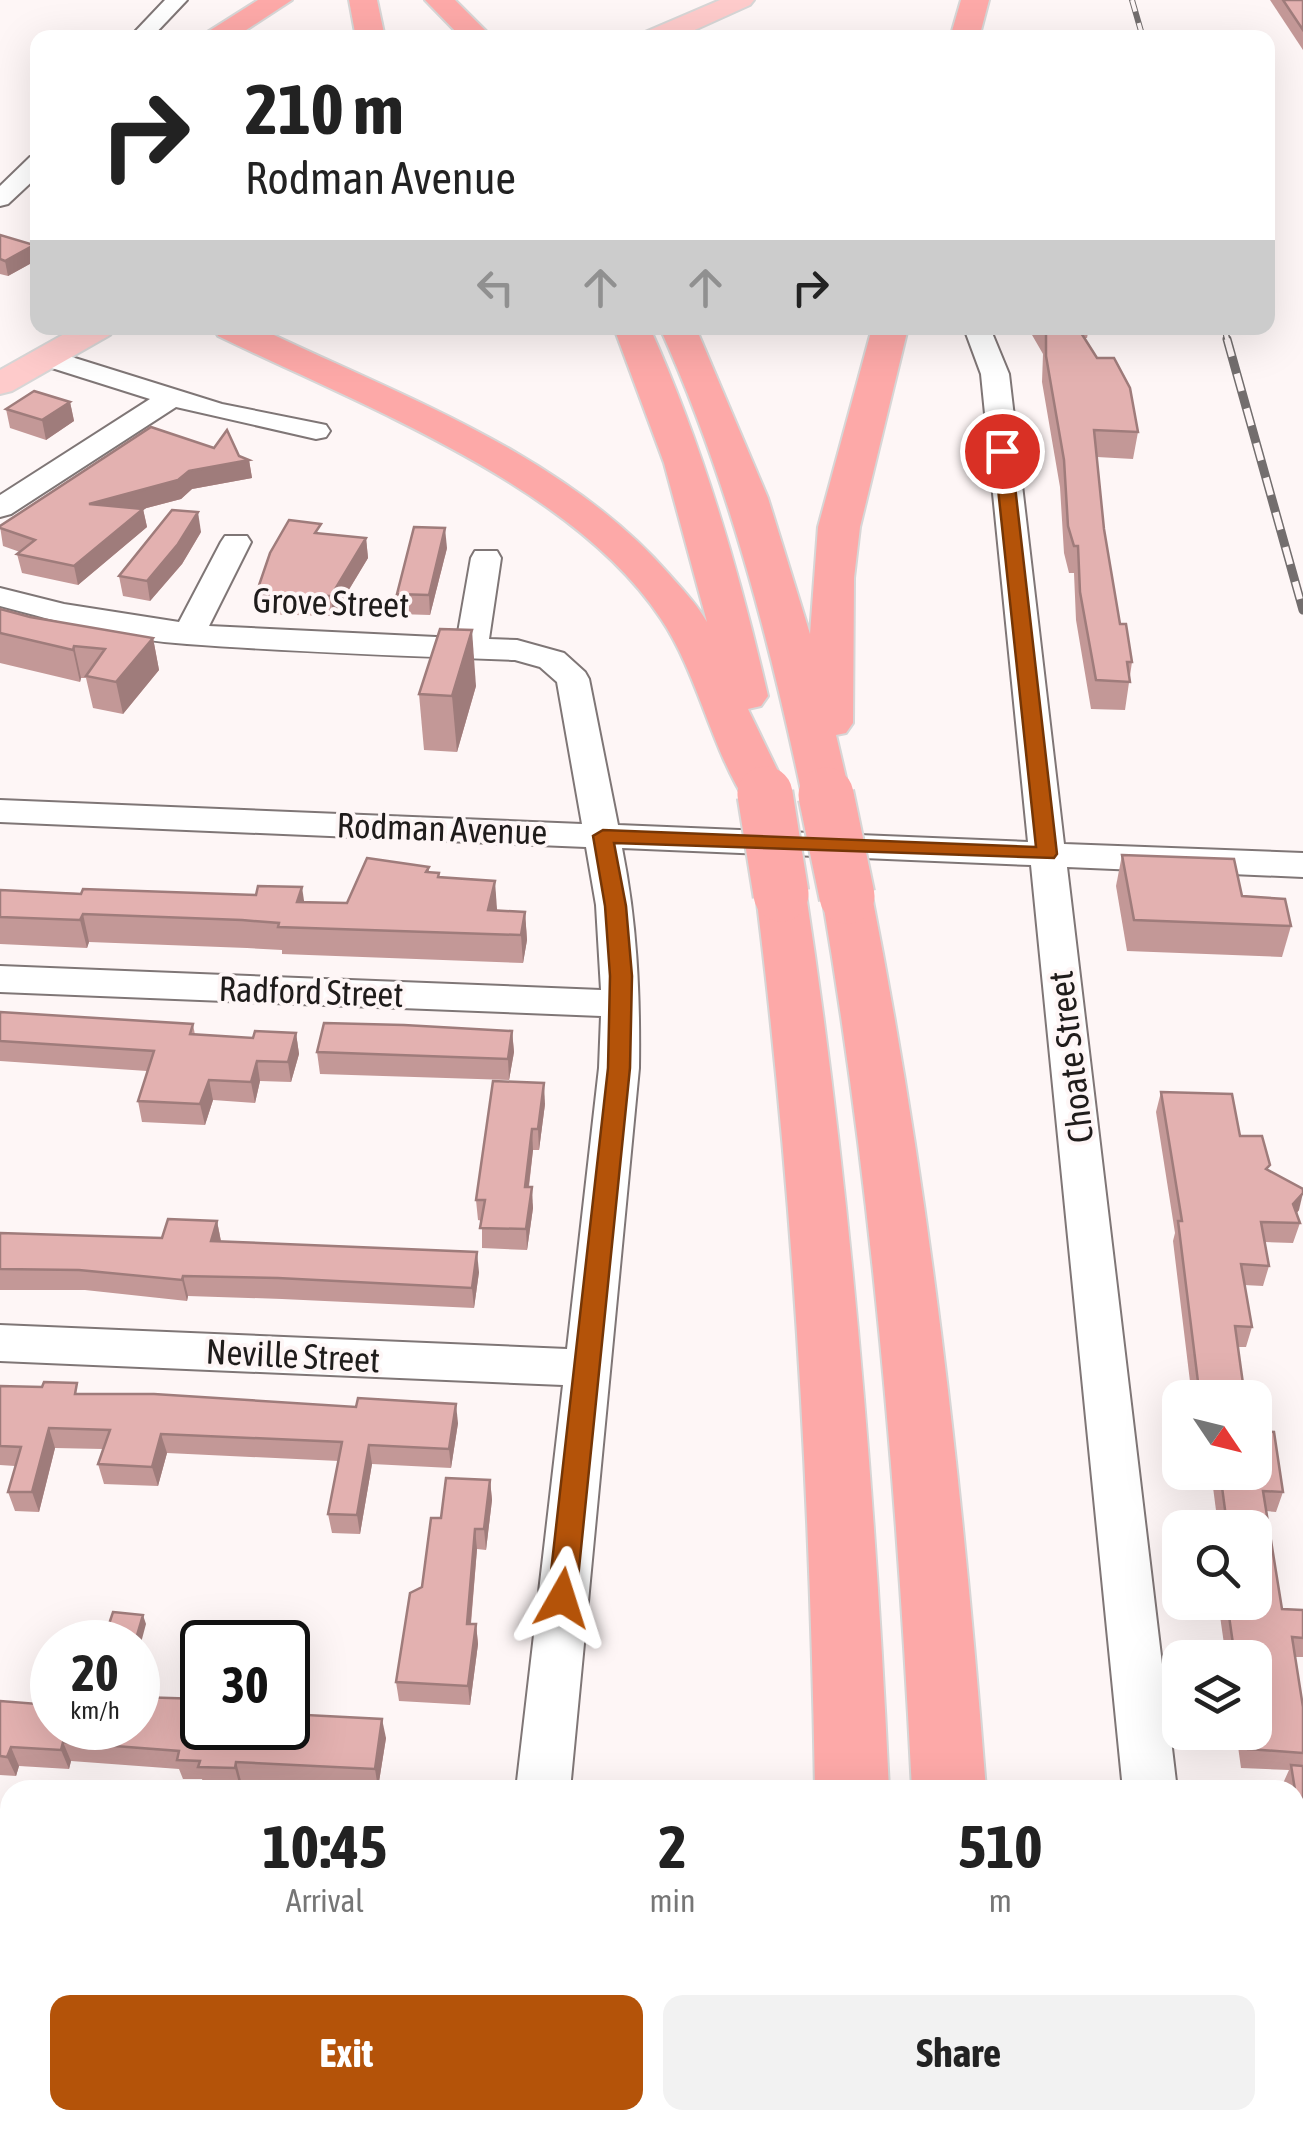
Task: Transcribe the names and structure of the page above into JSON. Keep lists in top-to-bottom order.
{
  "streets": {
    "street": [
      "Grove Street",
      "Rodman Avenue",
      "Radford Street",
      "Choate Street",
      "Neville Street"
    ]
  },
  "crossings": [
    ["Grove Street", "Rodman Avenue"],
    ["Grove Street", "Radford Street"],
    ["Grove Street", "Neville Street"],
    ["Rodman Avenue", "Choate Street"]
  ],
  "north": "bottom right",
  "page": {
    "turn": ["210 m", "Rodman Avenue"],
    "speed": "20 km/h",
    "limit": "30",
    "eta": [
      "10:45",
      "Arrival",
      "2",
      "min",
      "510",
      "m"
    ],
    "buttons": ["Exit", "Share"]
  }
}
